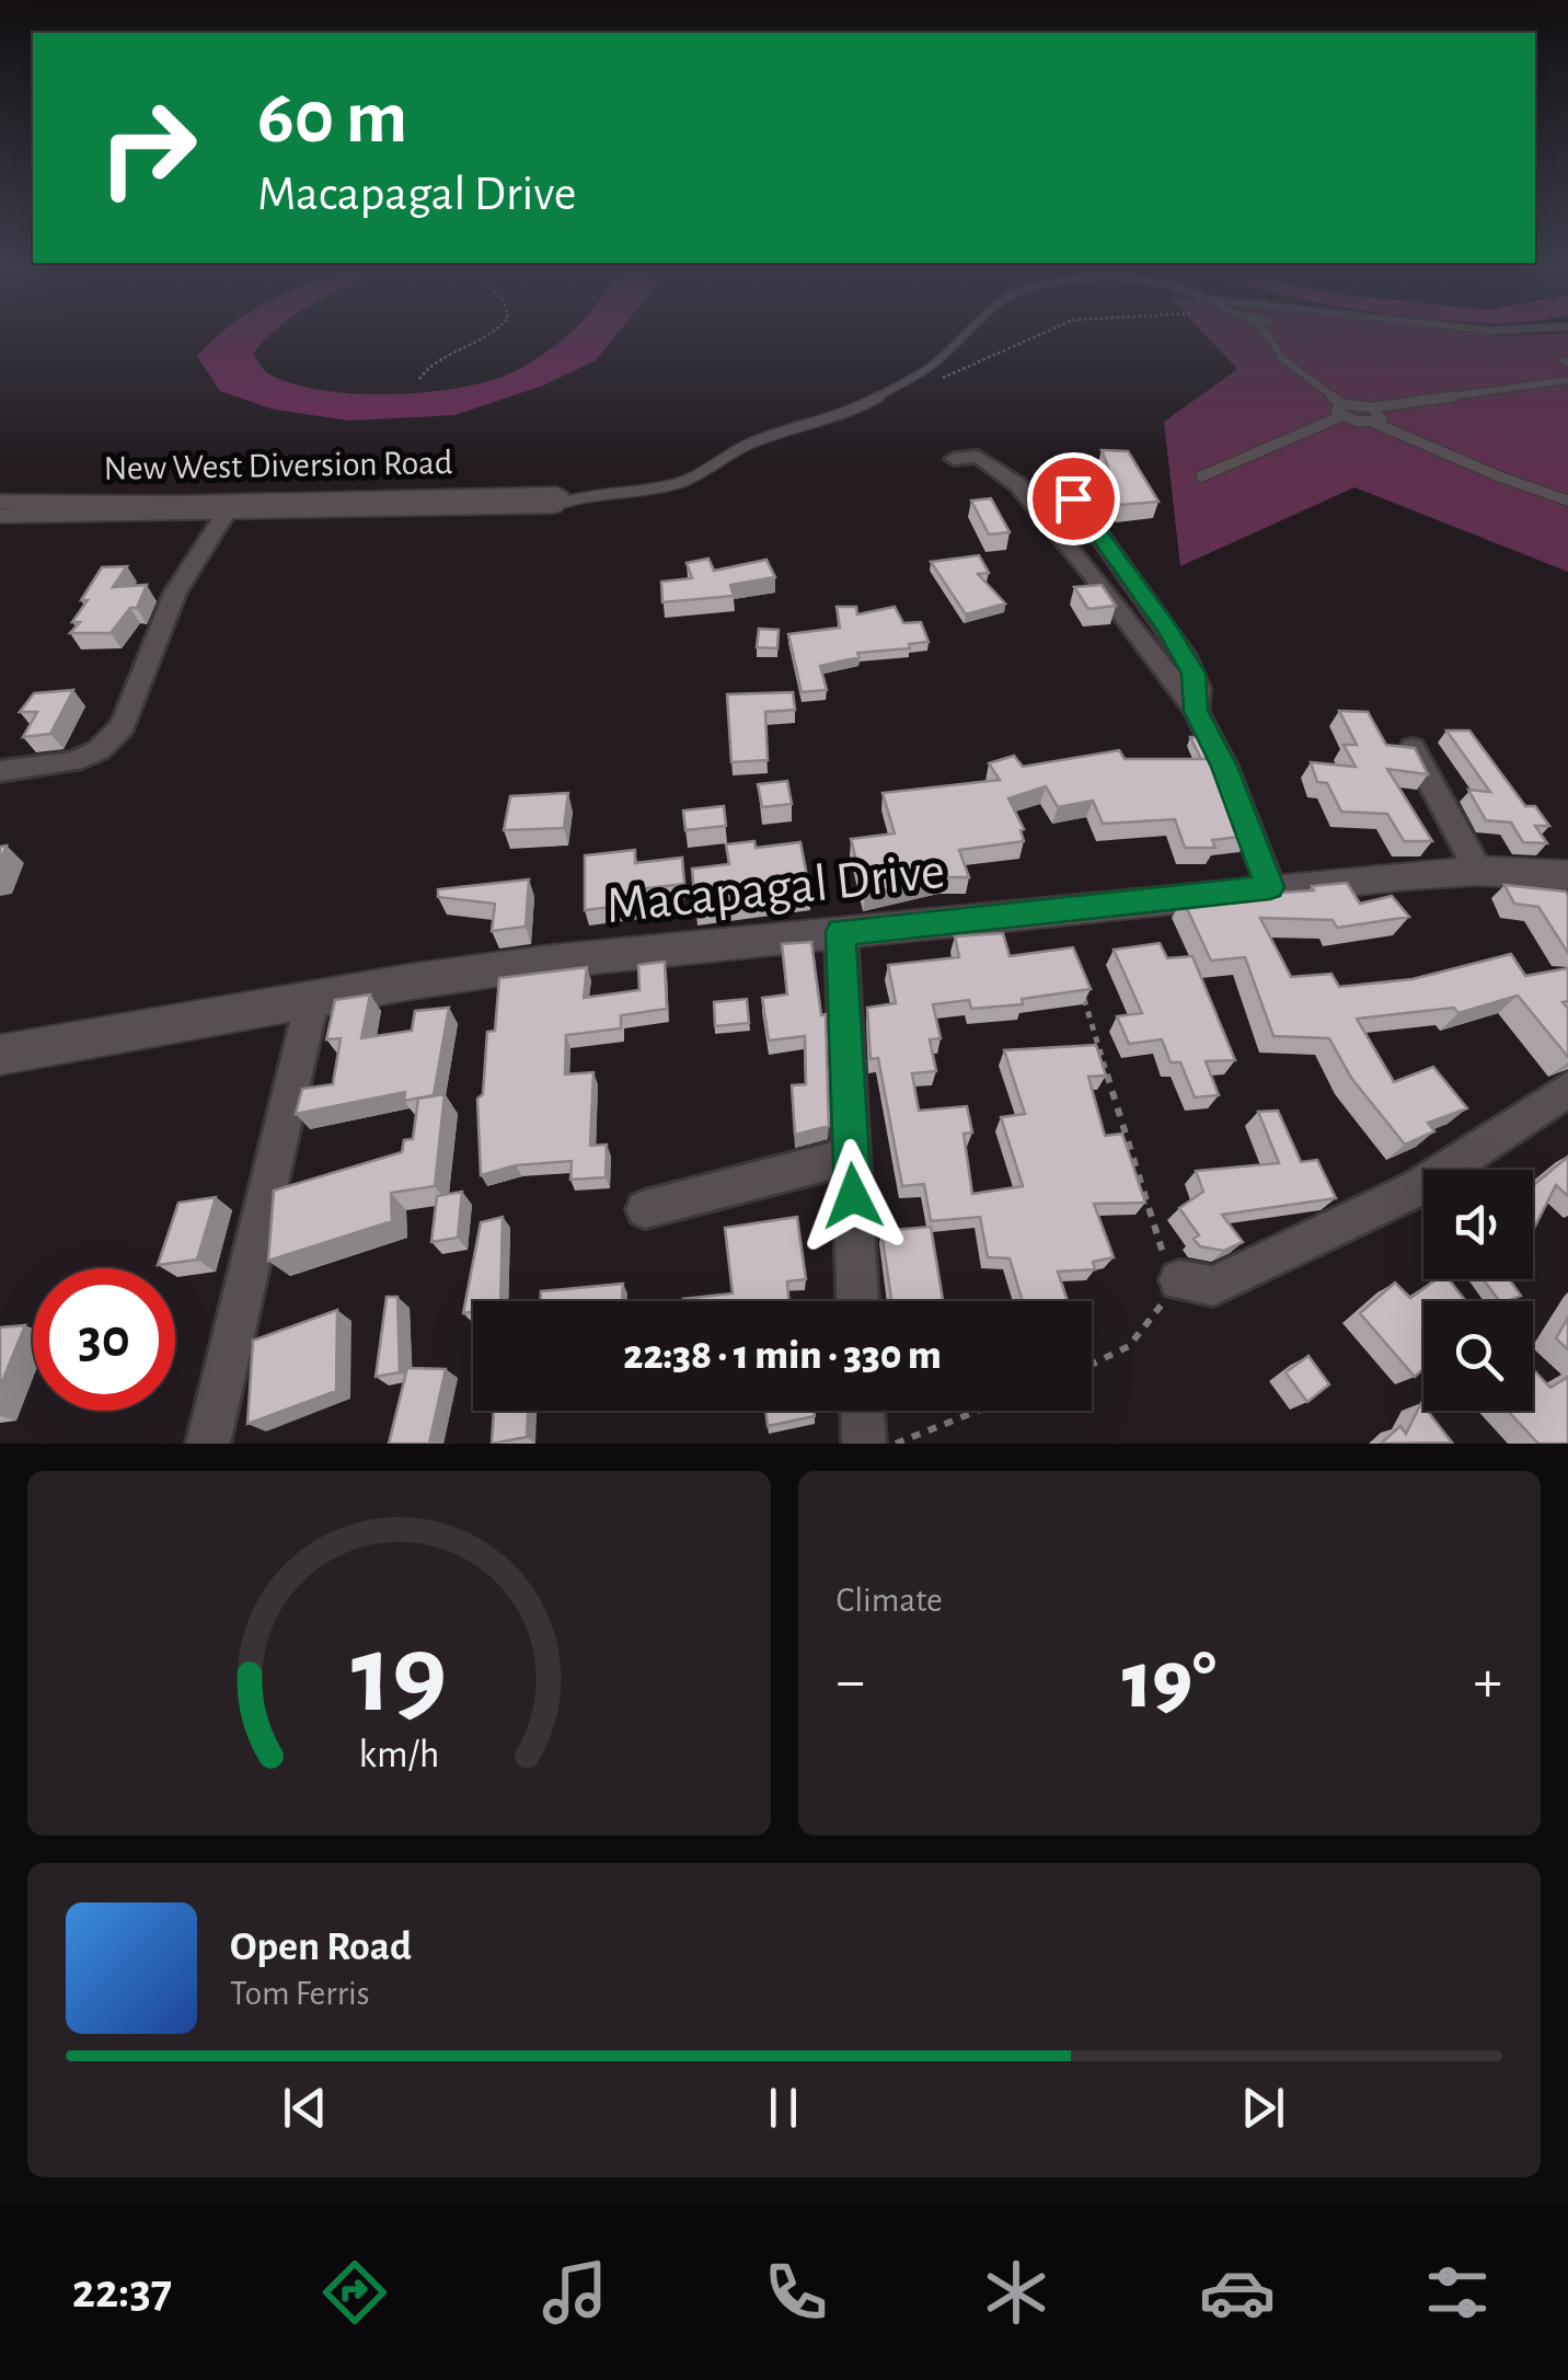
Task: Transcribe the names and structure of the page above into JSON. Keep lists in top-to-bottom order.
{
  "streets": {
    "street": ["New West Diversion Road", "Macapagal Drive"]
  },
  "page": {
    "turn": ["60 m", "Macapagal Drive"],
    "limit": "30",
    "trip": "22:38 · 1 min · 330 m",
    "tile": "Climate",
    "heat": ["−", "19°", "+"],
    "song": ["Open Road", "Tom Ferris"],
    "tabs": "22:37",
    "gauge": ["19", "km/h"]
  }
}
